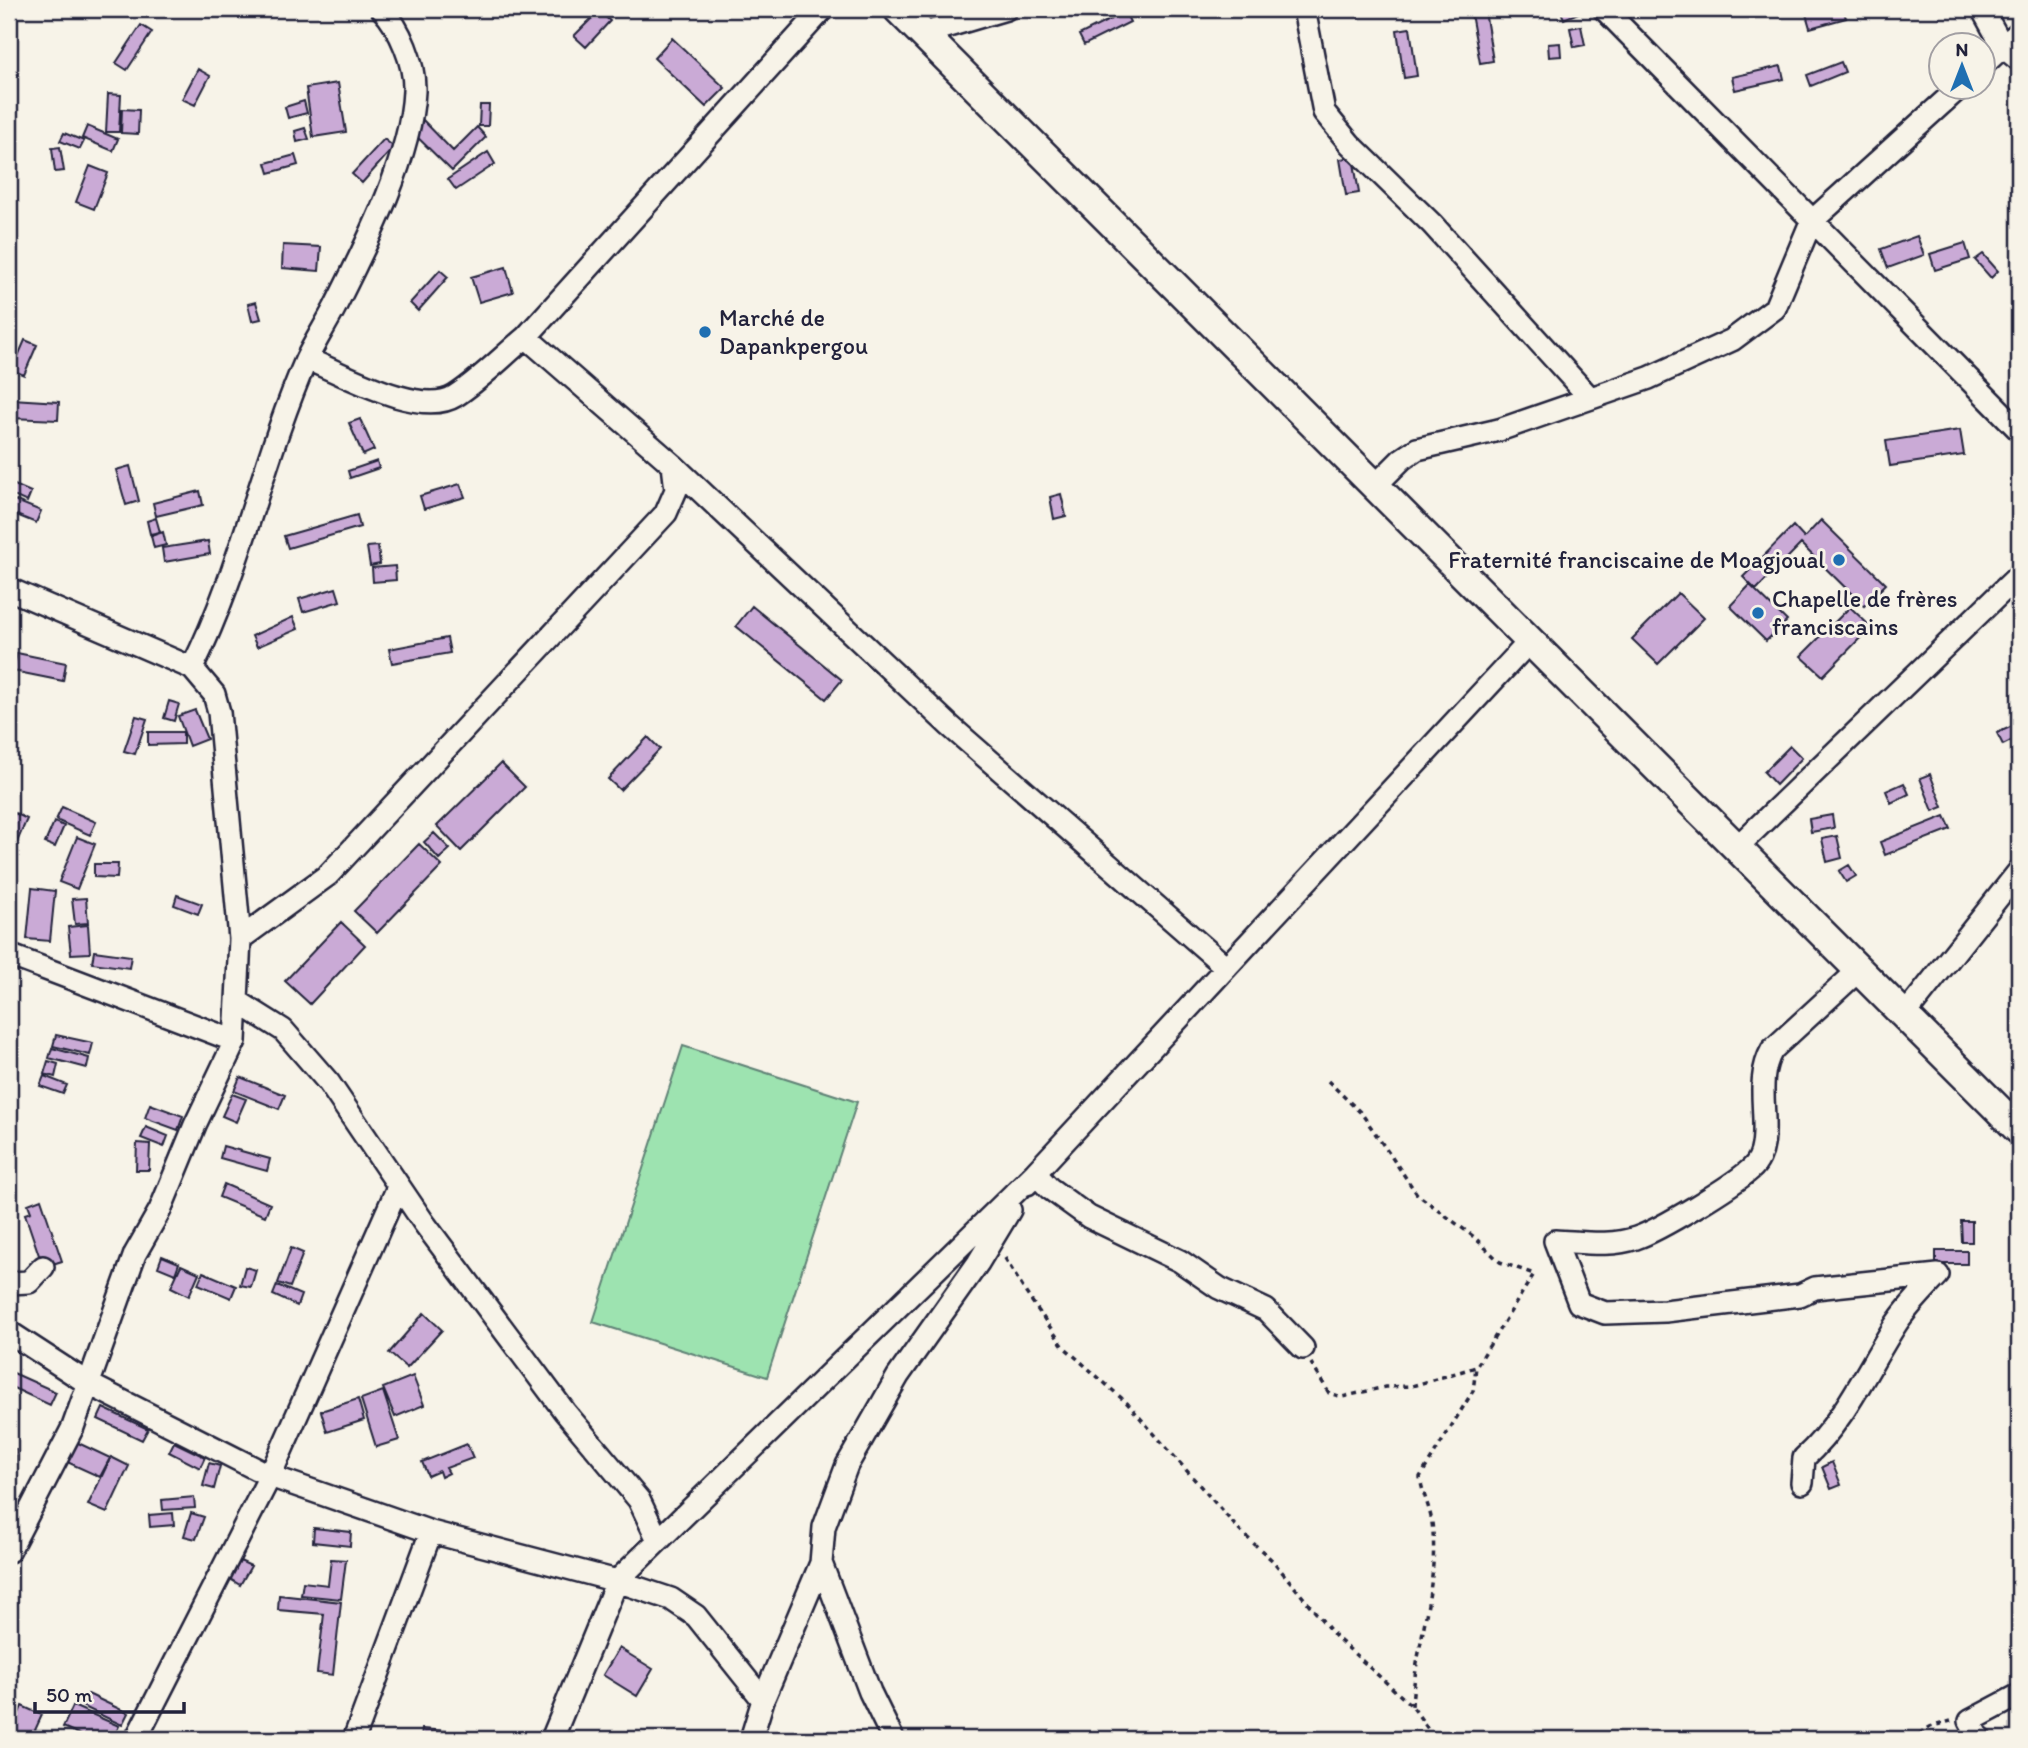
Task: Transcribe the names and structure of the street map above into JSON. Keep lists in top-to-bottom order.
{
  "places": ["Marché de Dapankpergou", "Fraternité franciscaine de Moagjoual", "Chapelle de frères franciscains"],
  "scale_bar": "50 m",
  "north": "top"
}
